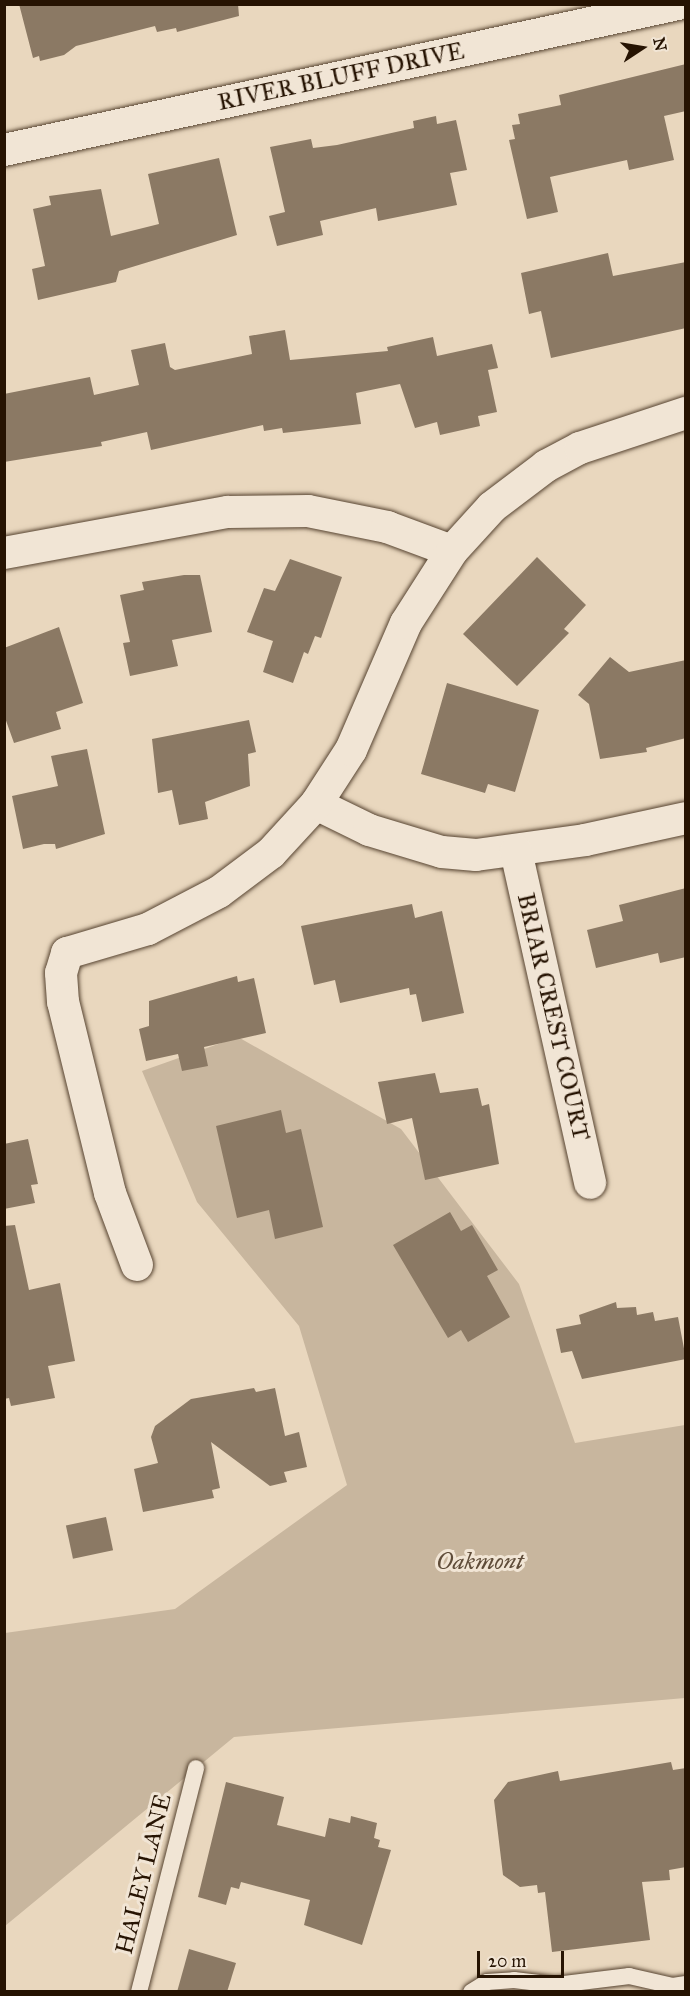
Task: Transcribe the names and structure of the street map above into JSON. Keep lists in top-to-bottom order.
{
  "streets": {
    "street": ["RIVER BLUFF DRIVE", "BRIAR CREST COURT"],
    "lane": ["HALEY LANE"]
  },
  "parks": ["Oakmont"],
  "scale_bar": "20 m",
  "north": "right"
}
